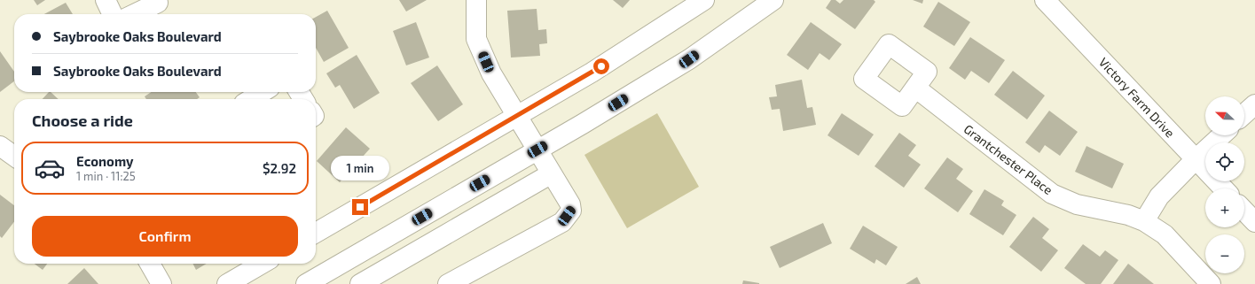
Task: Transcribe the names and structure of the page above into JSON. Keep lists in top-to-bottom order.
{
  "streets": {
    "street": ["Victory Farm Drive", "Grantchester Place"]
  },
  "north": "left",
  "page": {
    "banner": ["Saybrooke Oaks Boulevard", "Saybrooke Oaks Boulevard"],
    "map_buttons": ["+", "−"],
    "heading": "Choose a ride",
    "list": [
      {
        "name": "Economy",
        "note": "1 min · 11:25",
        "value": "$2.92"
      }
    ],
    "bubble": "1 min",
    "buttons": "Confirm"
  }
}
